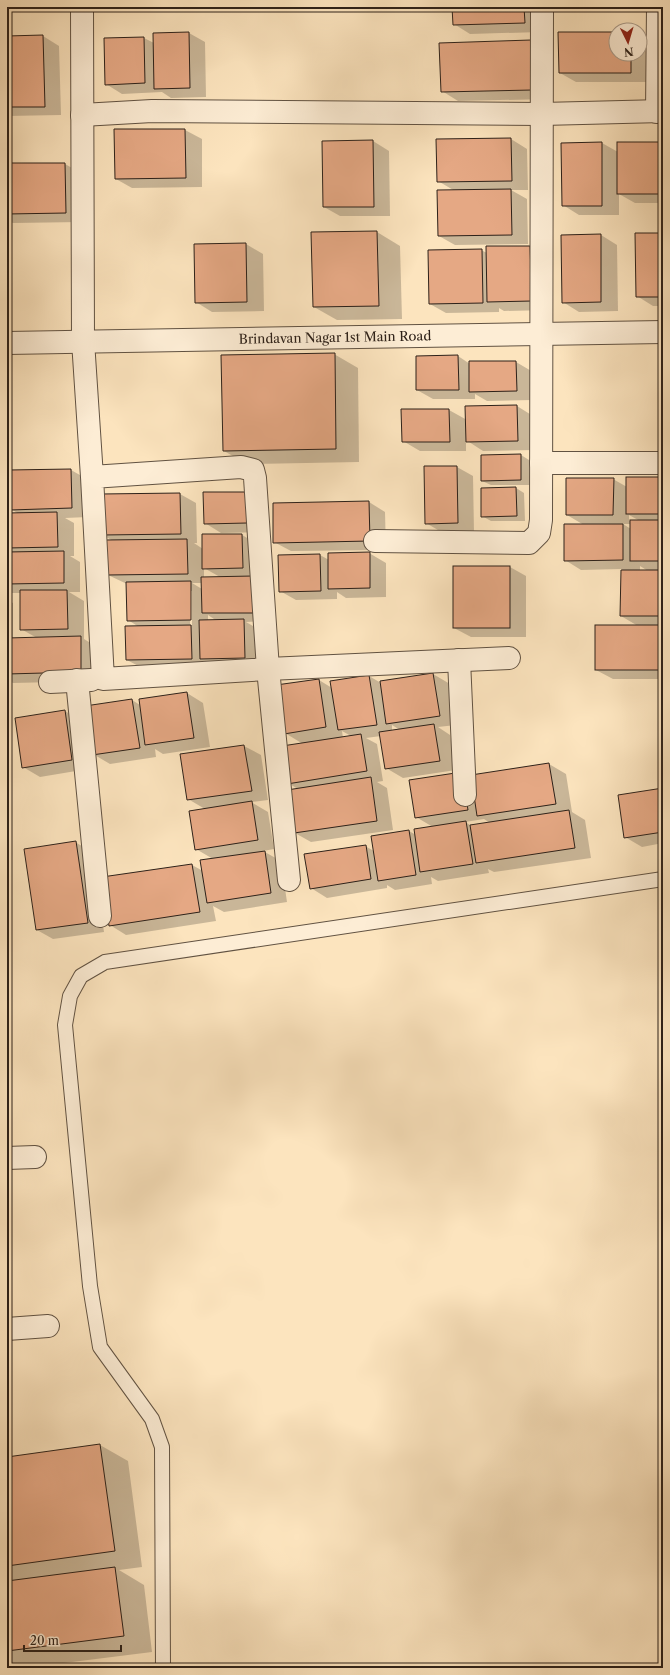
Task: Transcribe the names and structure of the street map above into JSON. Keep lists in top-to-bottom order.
{
  "streets": {
    "street": ["Brindavan Nagar 1st Main Road"]
  },
  "scale_bar": "20 m",
  "north": "bottom"
}
